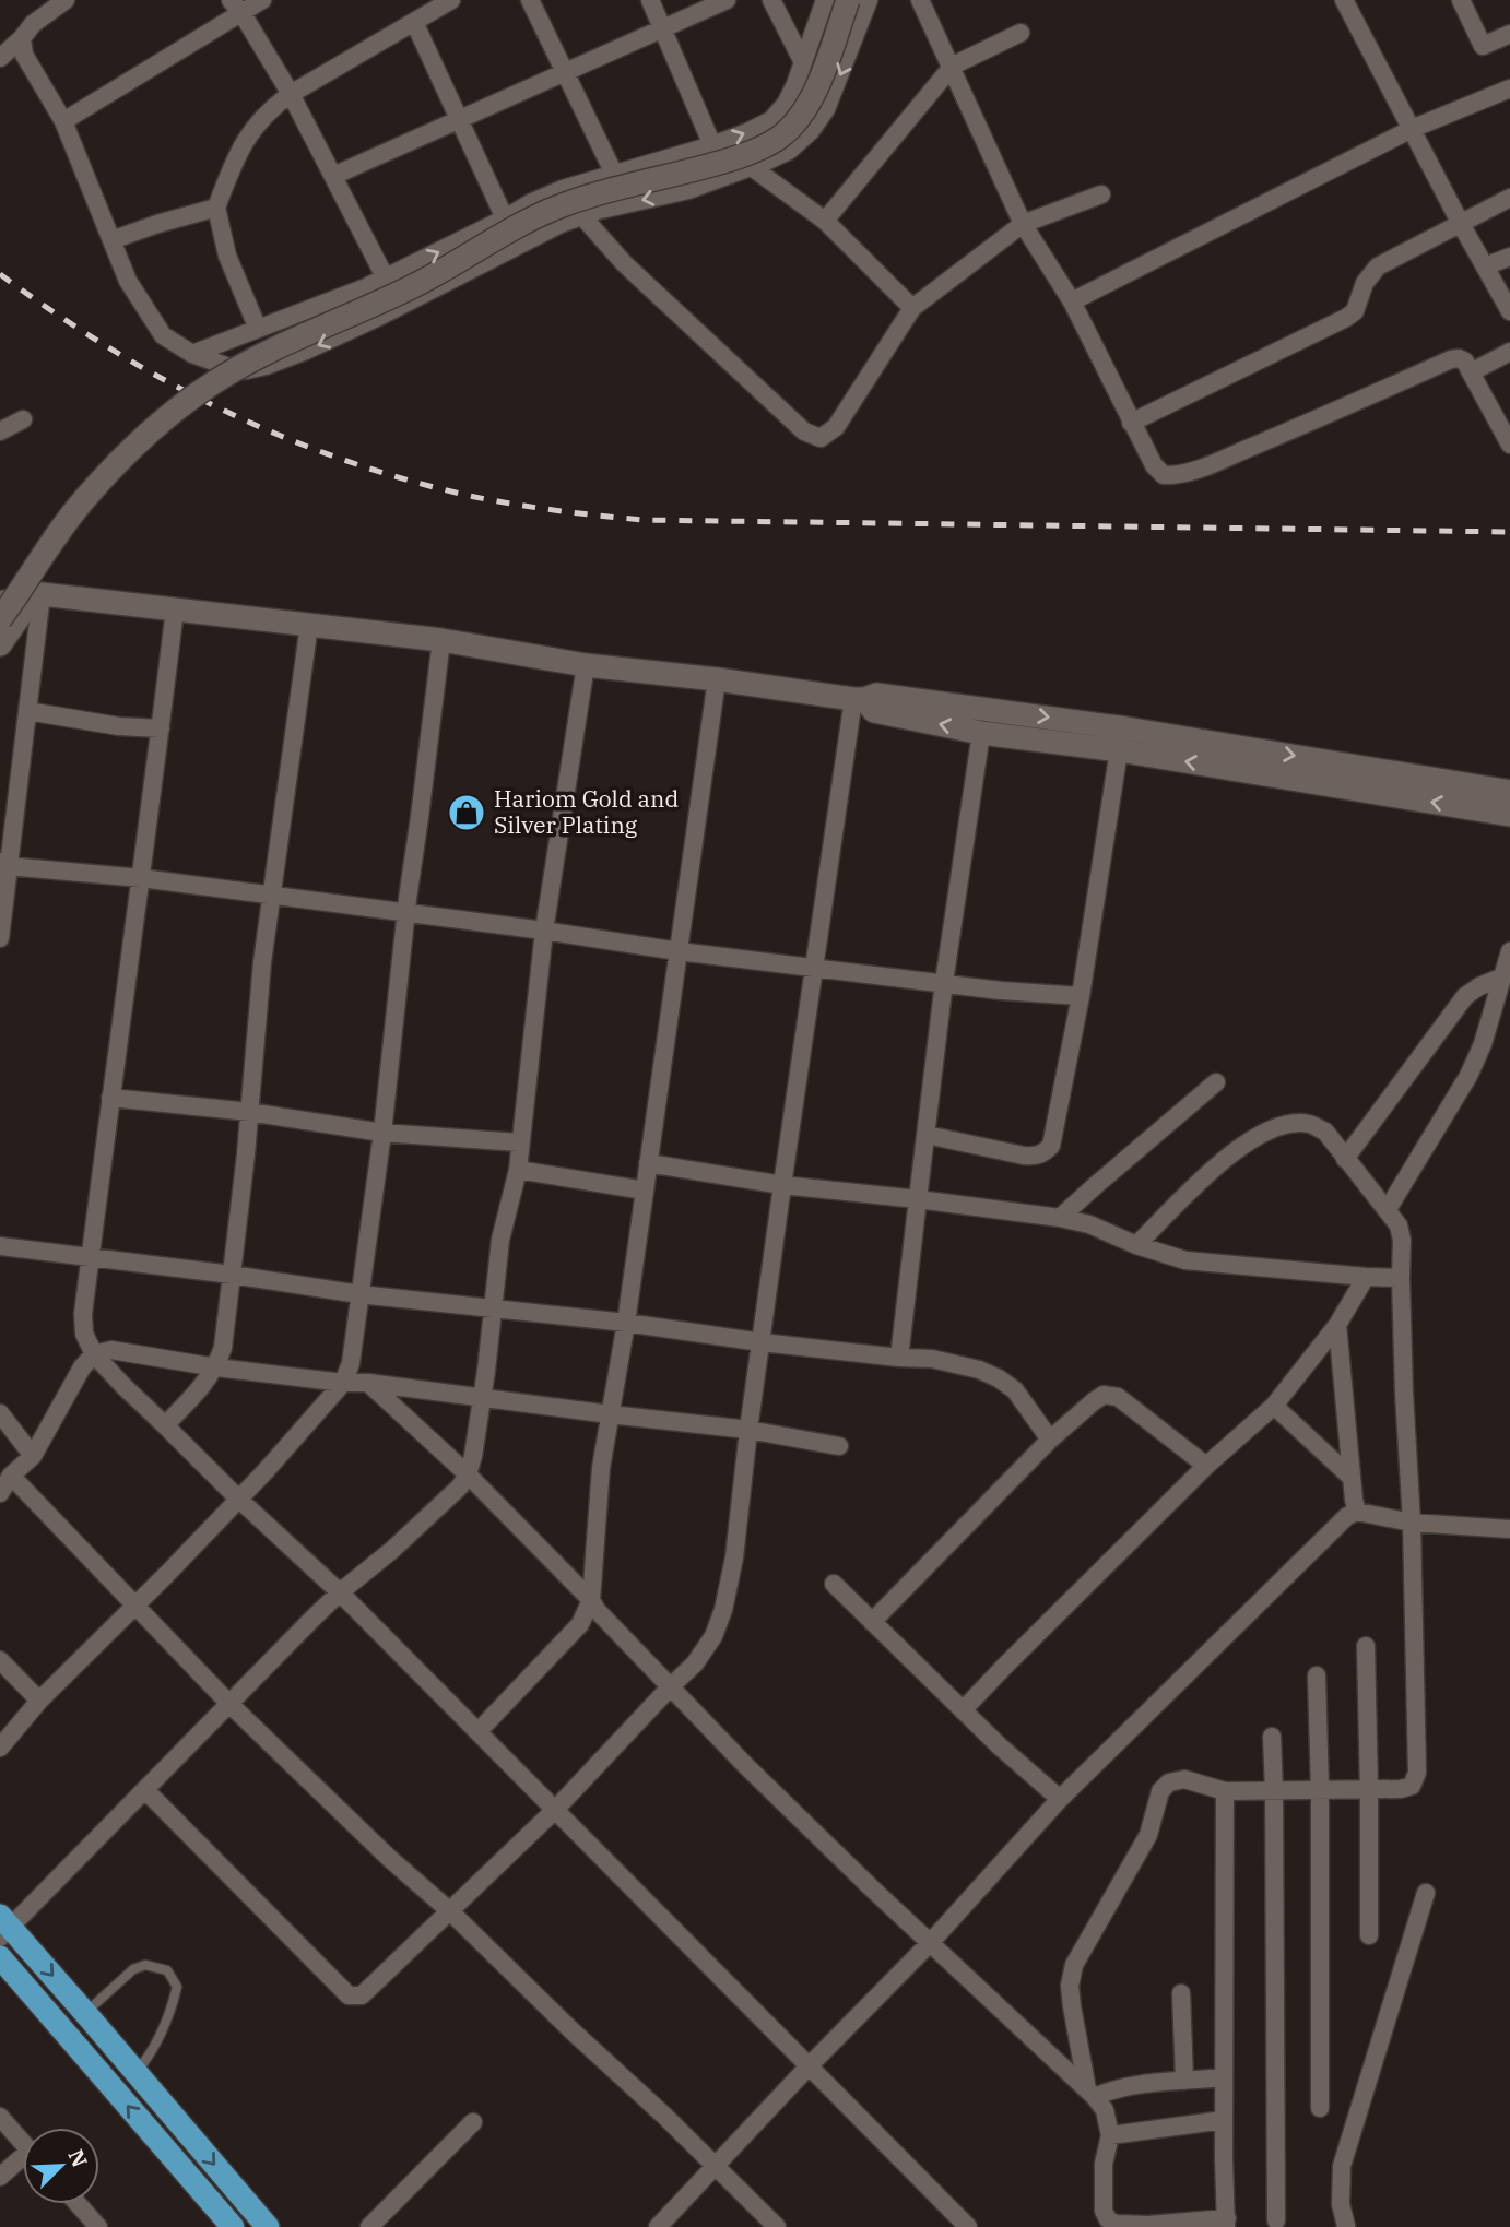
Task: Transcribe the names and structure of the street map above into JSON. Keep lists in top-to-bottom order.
{
  "places": {
    "shop": ["Hariom Gold and Silver Plating"]
  },
  "north": "top right"
}
